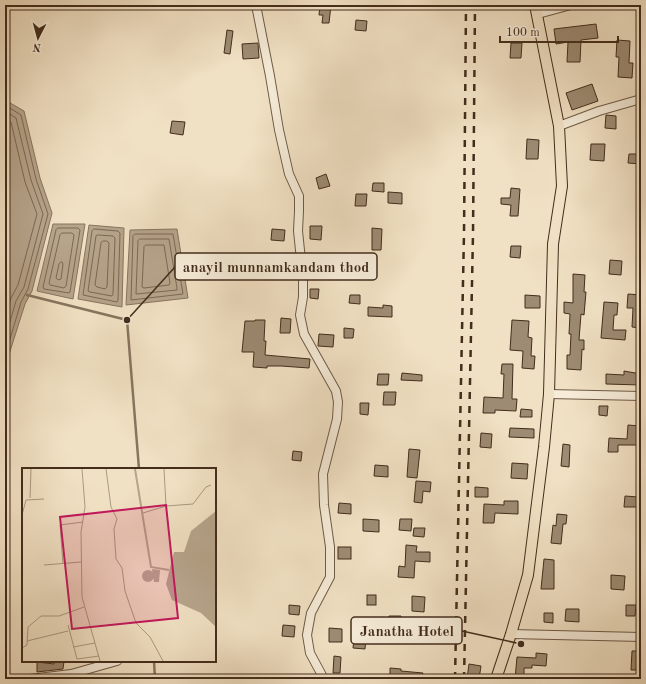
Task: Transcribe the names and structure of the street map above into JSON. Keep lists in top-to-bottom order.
{
  "places": ["anayil munnamkandam thod", "Janatha Hotel"],
  "scale_bar": "100 m",
  "north": "bottom"
}
